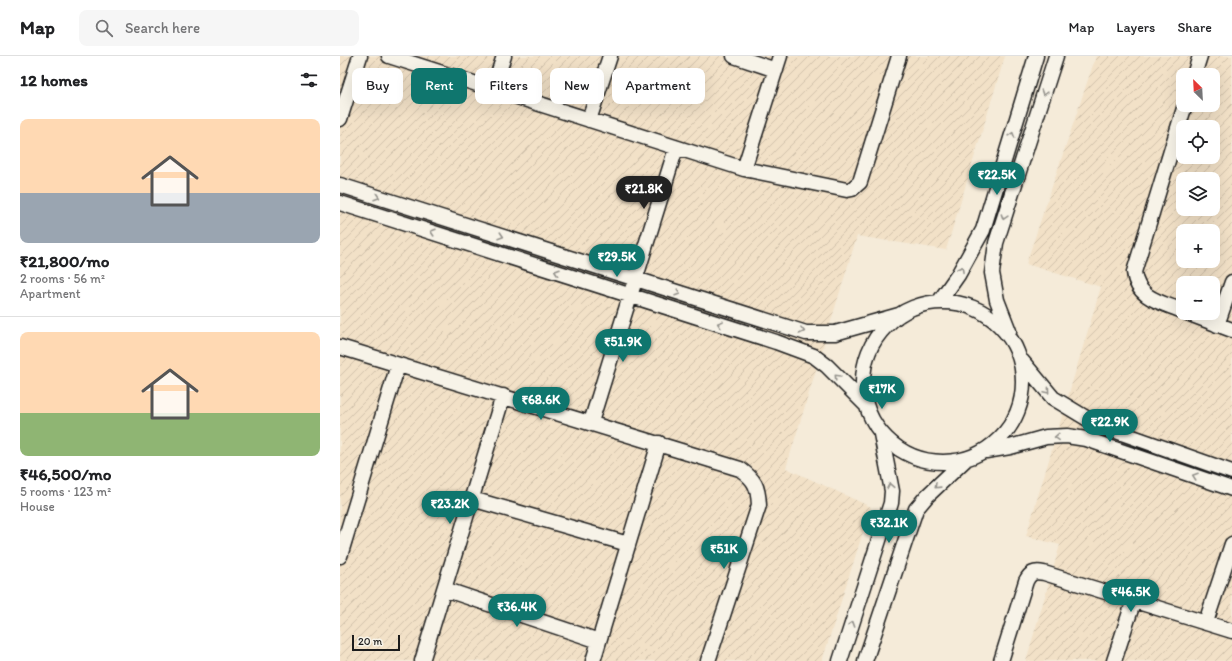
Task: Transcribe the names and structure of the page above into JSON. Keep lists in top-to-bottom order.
{
  "scale_bar": "20 m",
  "north": "top left",
  "page": {
    "header": "Map",
    "search": "Search here",
    "nav": ["Map", "Layers", "Share"],
    "heading": "12 homes",
    "map_buttons": ["+", "−"],
    "chip": [
      "Buy",
      "Rent",
      "Filters",
      "New",
      "Apartment"
    ],
    "list": [
      {
        "name": "₹21,800/mo",
        "note": "2 rooms · 56 m² · Apartment"
      },
      {
        "name": "₹46,500/mo",
        "note": "5 rooms · 123 m² · House"
      }
    ],
    "price": [
      "₹22.5K",
      "₹21.8K",
      "₹29.5K",
      "₹51.9K",
      "₹17K",
      "₹68.6K",
      "₹22.9K",
      "₹23.2K",
      "₹32.1K",
      "₹51K",
      "₹46.5K",
      "₹36.4K"
    ],
    "scale": "20 m"
  }
}
